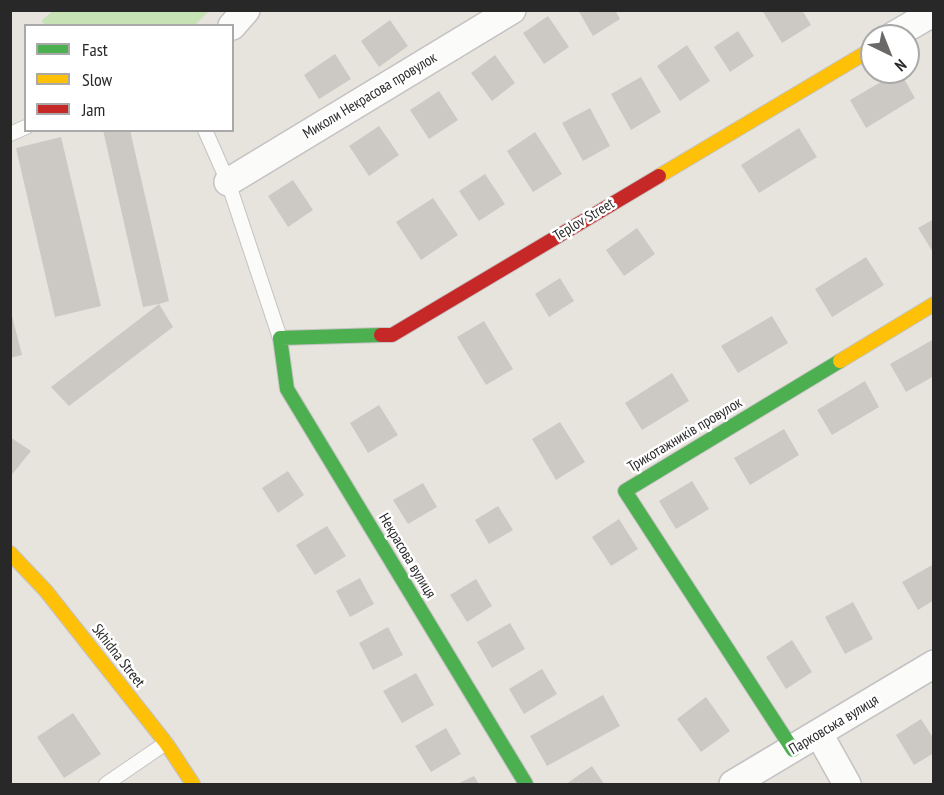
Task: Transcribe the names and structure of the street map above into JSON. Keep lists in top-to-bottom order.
{
  "streets": {
    "street": [
      "Миколи Некрасова провулок",
      "Teplov Street",
      "Трикотажників провулок",
      "Некрасова вулиця",
      "Skhidna Street",
      "Парковська вулиця"
    ]
  },
  "crossings": [
    ["Teplov Street", "Некрасова вулиця"],
    ["Трикотажників провулок", "Парковська вулиця"]
  ],
  "legend": ["Fast", "Slow", "Jam"],
  "north": "bottom right"
}
